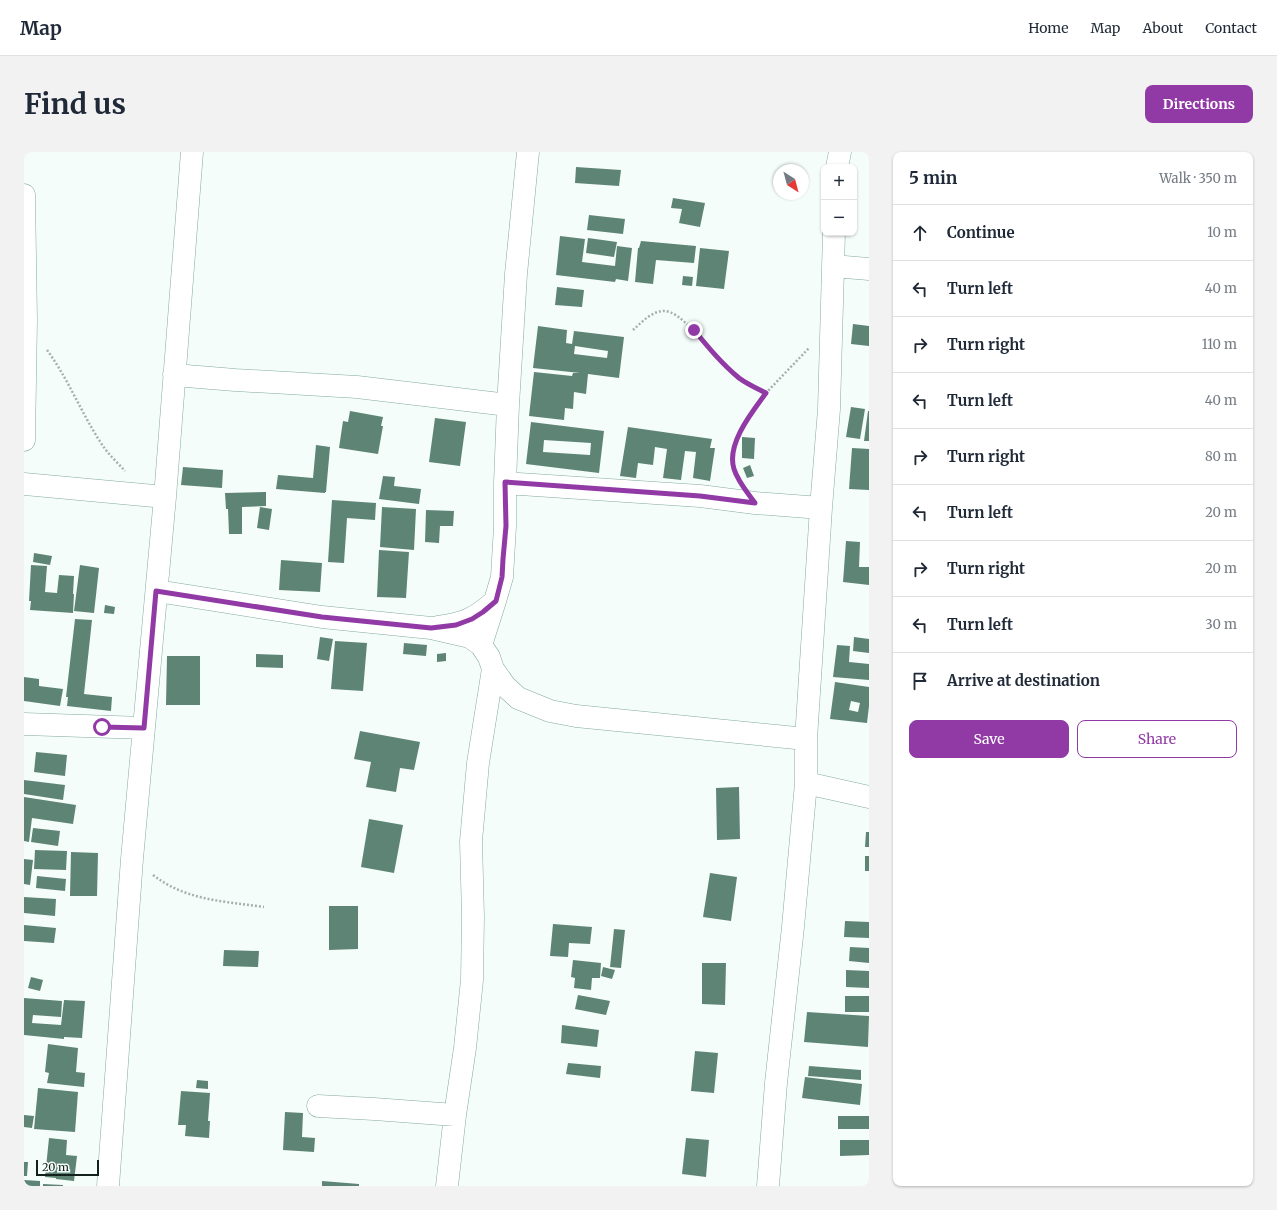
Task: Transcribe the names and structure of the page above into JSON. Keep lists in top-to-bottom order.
{
  "scale_bar": "20 m",
  "north": "bottom right",
  "page": {
    "header": "Map",
    "nav": [
      "Home",
      "Map",
      "About",
      "Contact"
    ],
    "buttons": [
      "Directions",
      ["Save", "Share"]
    ],
    "title": "Find us",
    "heading": ["5 min", "Walk · 350 m"],
    "map_buttons": ["+", "−"],
    "list": [
      ["Continue", "10 m"],
      ["Turn left", "40 m"],
      ["Turn right", "110 m"],
      ["Turn left", "40 m"],
      ["Turn right", "80 m"],
      ["Turn left", "20 m"],
      ["Turn right", "20 m"],
      ["Turn left", "30 m"],
      "Arrive at destination"
    ],
    "scale": "20 m"
  }
}
